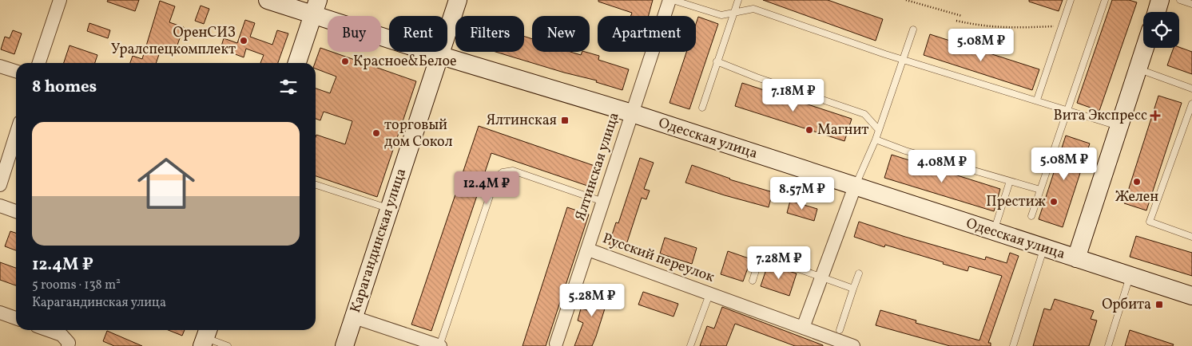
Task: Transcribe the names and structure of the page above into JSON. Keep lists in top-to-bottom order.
{
  "streets": {
    "street": [
      "Одесская улица",
      "Ялтинская улица",
      "Карагандинская улица",
      "Русский переулок"
    ]
  },
  "crossings": [
    ["Одесская улица", "Ялтинская улица"],
    ["Одесская улица", "Карагандинская улица"],
    ["Ялтинская улица", "Русский переулок"]
  ],
  "places": {
    "other": [
      "ОренСИЗ Уралспецкомплект",
      "Красное&Белое",
      "Магнит",
      "торговый дом Сокол",
      "Желен",
      "Престиж"
    ],
    "health": ["Вита Экспресс"],
    "transit": ["Ялтинская", "Орбита"]
  },
  "page": {
    "chip": [
      "Buy",
      "Rent",
      "Filters",
      "New",
      "Apartment"
    ],
    "price": [
      "5.08M ₽",
      "7.18M ₽",
      "5.08M ₽",
      "4.08M ₽",
      "12.4M ₽",
      "8.57M ₽",
      "7.28M ₽",
      "5.28M ₽"
    ],
    "heading": "8 homes",
    "list": [
      {
        "name": "12.4M ₽",
        "note": "5 rooms · 138 m² · Карагандинская улица"
      }
    ]
  }
}
